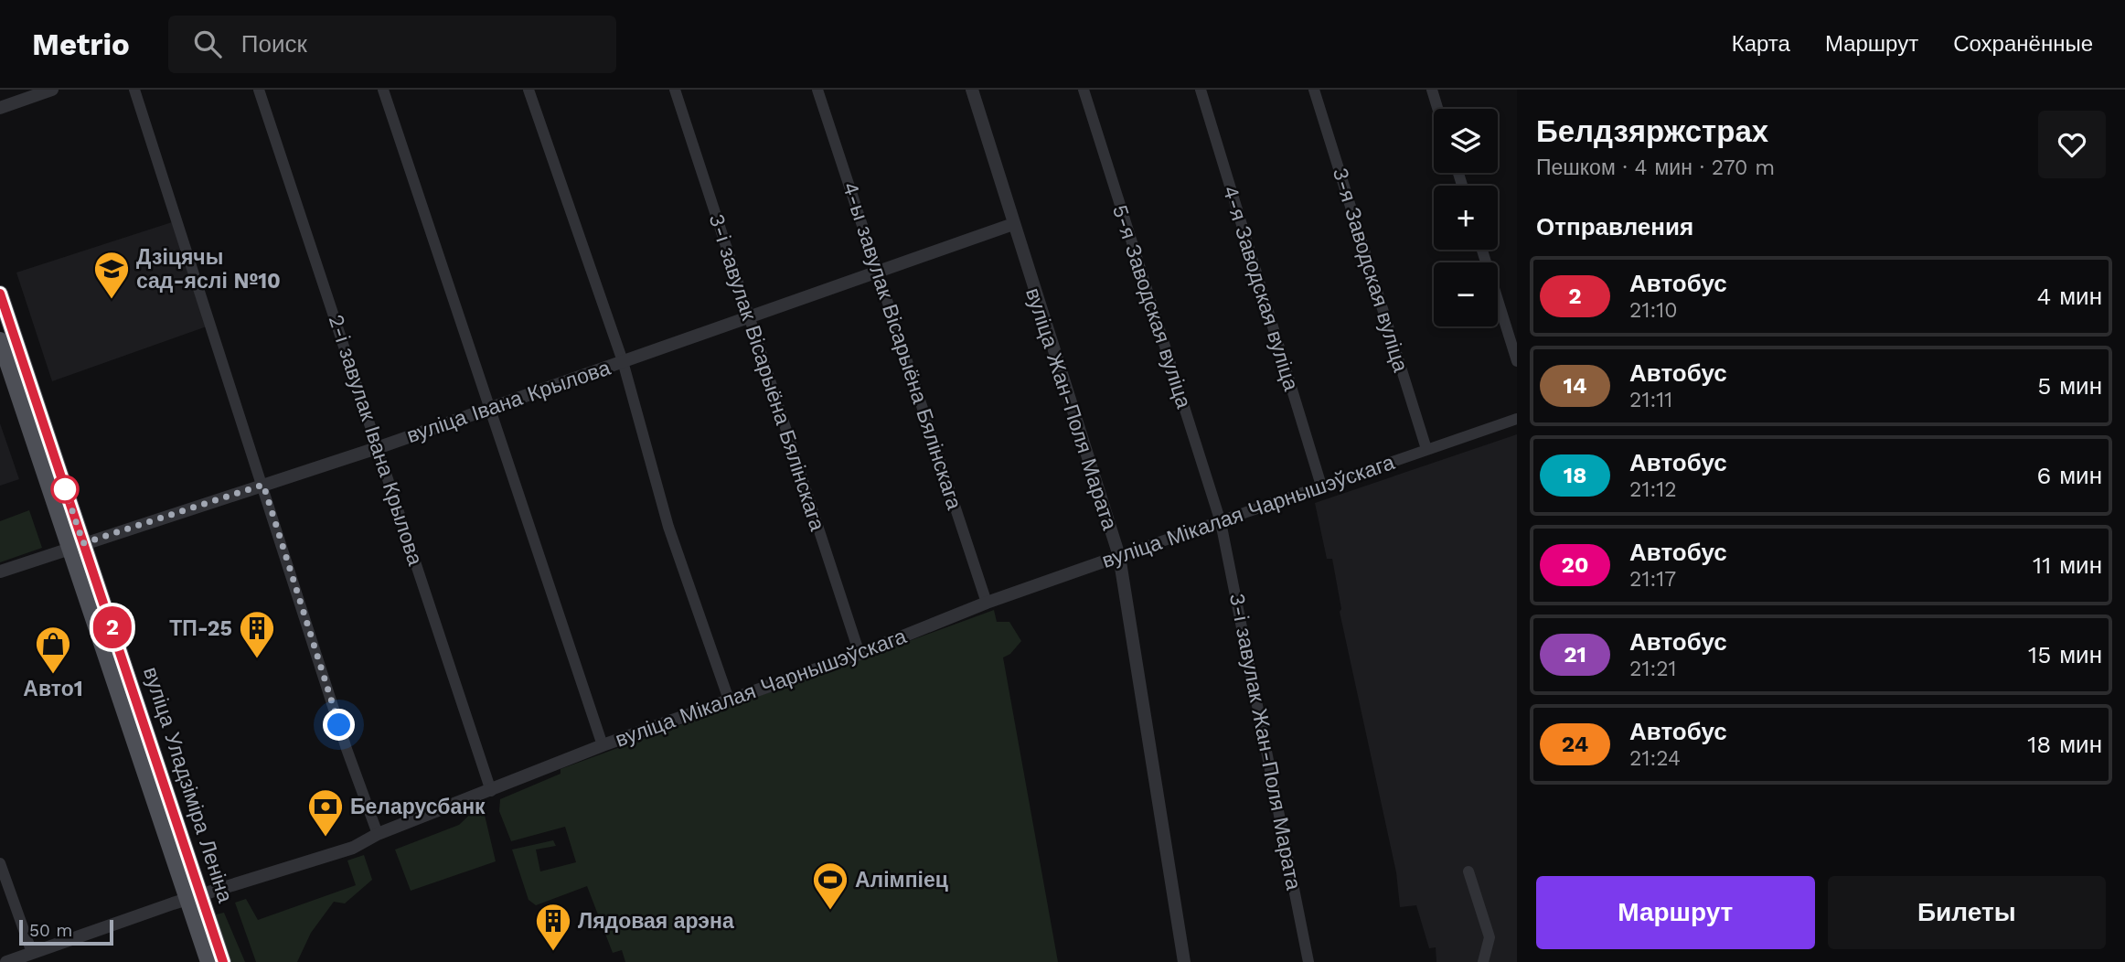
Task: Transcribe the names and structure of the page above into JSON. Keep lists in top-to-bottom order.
{
  "streets": {
    "main road": ["вуліца Уладзіміра Леніна"],
    "street": [
      "3-я Заводская вуліца",
      "4-я Заводская вуліца",
      "5-я Заводская вуліца",
      "4-ы завулак Вісарыёна Бялінскага",
      "3-і завулак Вісарыёна Бялінскага",
      "вуліца Івана Крылова",
      "вуліца Жан-Поля Марата",
      "2-і завулак Івана Крылова",
      "вуліца Мікалая Чарнышэўскага",
      "3-і завулак Жан-Поля Марата"
    ]
  },
  "crossings": [
    ["3-я Заводская вуліца", "вуліца Мікалая Чарнышэўскага"],
    ["4-я Заводская вуліца", "вуліца Мікалая Чарнышэўскага"],
    ["5-я Заводская вуліца", "вуліца Мікалая Чарнышэўскага"],
    ["5-я Заводская вуліца", "3-і завулак Жан-Поля Марата"],
    ["4-ы завулак Вісарыёна Бялінскага", "вуліца Івана Крылова"],
    ["4-ы завулак Вісарыёна Бялінскага", "вуліца Мікалая Чарнышэўскага"],
    ["3-і завулак Вісарыёна Бялінскага", "вуліца Івана Крылова"],
    ["3-і завулак Вісарыёна Бялінскага", "вуліца Мікалая Чарнышэўскага"],
    ["вуліца Івана Крылова", "вуліца Жан-Поля Марата"],
    ["вуліца Івана Крылова", "2-і завулак Івана Крылова"],
    ["вуліца Івана Крылова", "вуліца Уладзіміра Леніна"],
    ["вуліца Жан-Поля Марата", "вуліца Мікалая Чарнышэўскага"],
    ["2-і завулак Івана Крылова", "вуліца Мікалая Чарнышэўскага"],
    ["вуліца Мікалая Чарнышэўскага", "3-і завулак Жан-Поля Марата"],
    ["вуліца Мікалая Чарнышэўскага", "вуліца Уладзіміра Леніна"]
  ],
  "places": {
    "school or university": ["Дзіцячы сад-яслі №10"],
    "building": ["ТП-25", "Лядовая арэна"],
    "shop": ["Авто1"],
    "bank": ["Беларусбанк"],
    "sports": ["Алімпіец"]
  },
  "lines": ["bus line 2"],
  "scale_bar": "50 m",
  "page": {
    "header": "Metrio",
    "search": "Поиск",
    "nav": ["Карта", "Маршрут", "Сохранённые"],
    "on_map": "2",
    "heading": [
      ["Белдзяржстрах", "Пешком · 4 мин · 270 m"],
      "Отправления"
    ],
    "map_buttons": ["+", "−"],
    "list": [
      {
        "mark": "2",
        "name": "Автобус",
        "note": "21:10",
        "value": "4 мин"
      },
      {
        "mark": "14",
        "name": "Автобус",
        "note": "21:11",
        "value": "5 мин"
      },
      {
        "mark": "18",
        "name": "Автобус",
        "note": "21:12",
        "value": "6 мин"
      },
      {
        "mark": "20",
        "name": "Автобус",
        "note": "21:17",
        "value": "11 мин"
      },
      {
        "mark": "21",
        "name": "Автобус",
        "note": "21:21",
        "value": "15 мин"
      },
      {
        "mark": "24",
        "name": "Автобус",
        "note": "21:24",
        "value": "18 мин"
      }
    ],
    "buttons": ["Маршрут", "Билеты"],
    "scale": "50 m"
  }
}
